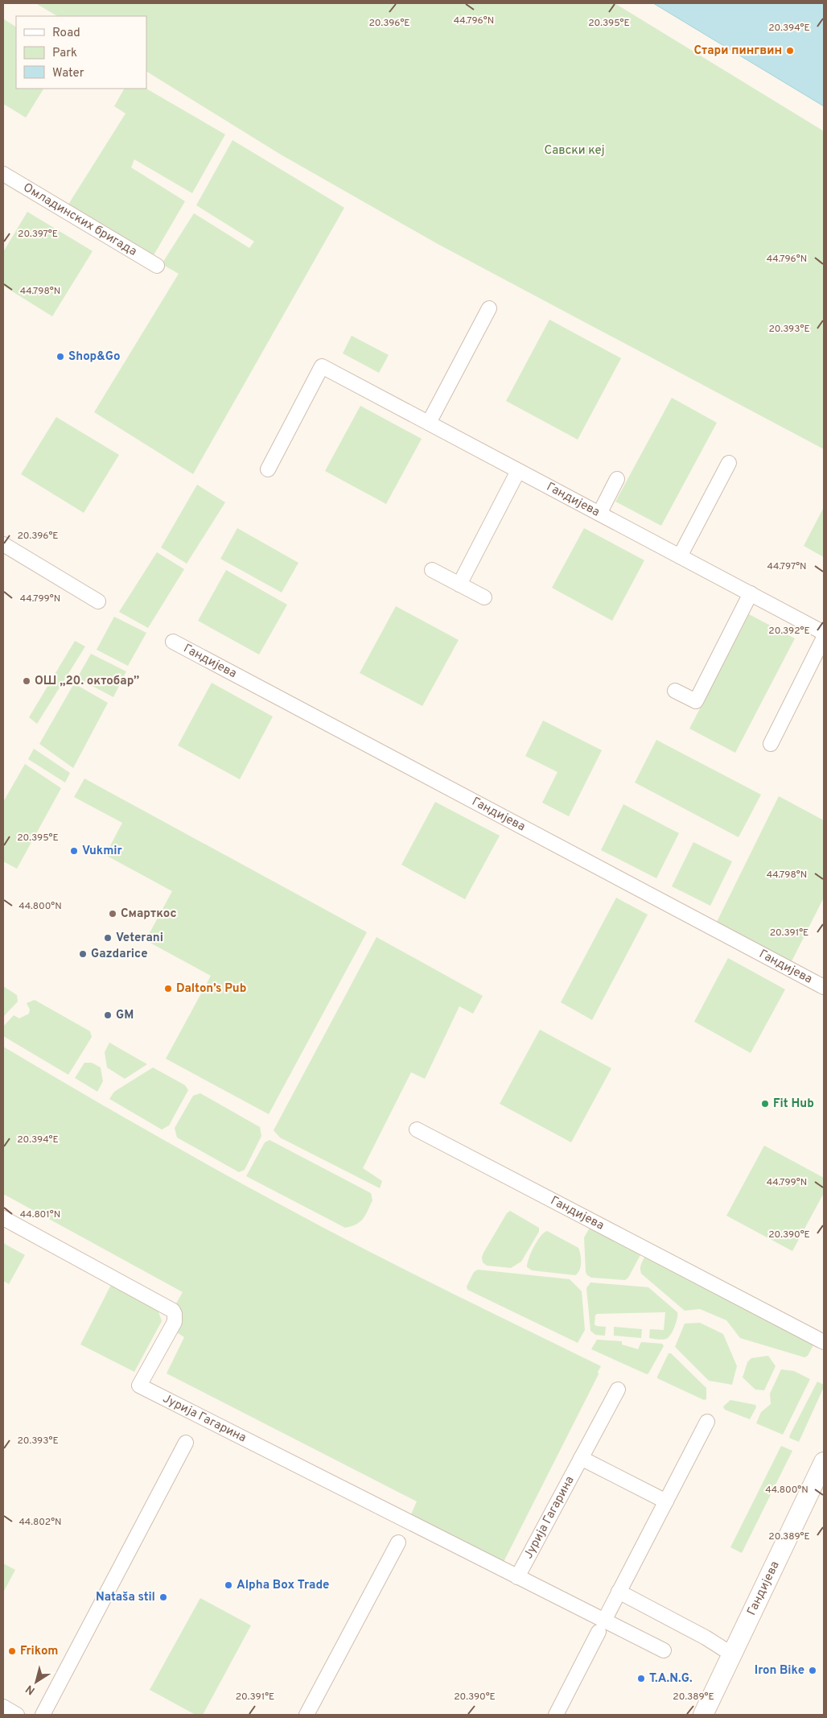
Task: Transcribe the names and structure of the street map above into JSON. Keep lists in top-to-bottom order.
{
  "streets": {
    "street": ["Омладинских бригада", "Гандијева", "Јурија Гагарина"]
  },
  "parks": ["Савски кеј"],
  "places": [
    "Стари пингвин",
    "Shop&Go",
    "ОШ „20. октобар”",
    "Vukmir",
    "Смарткос",
    "Veterani",
    "Gazdarice",
    "Dalton’s Pub",
    "GM",
    "Fit Hub",
    "Alpha Box Trade",
    "Nataša stil",
    "Frikom",
    "Iron Bike",
    "T.A.N.G."
  ],
  "legend": ["Road", "Park", "Water"],
  "north": "bottom left",
  "coordinates": [
    "44.796°N",
    "20.396°E",
    "20.395°E",
    "20.394°E",
    "20.397°E",
    "44.798°N",
    "20.393°E",
    "44.797°N",
    "44.799°N",
    "20.392°E",
    "44.800°N",
    "20.391°E",
    "44.801°N",
    "20.390°E",
    "44.802°N",
    "20.389°E"
  ]
}
